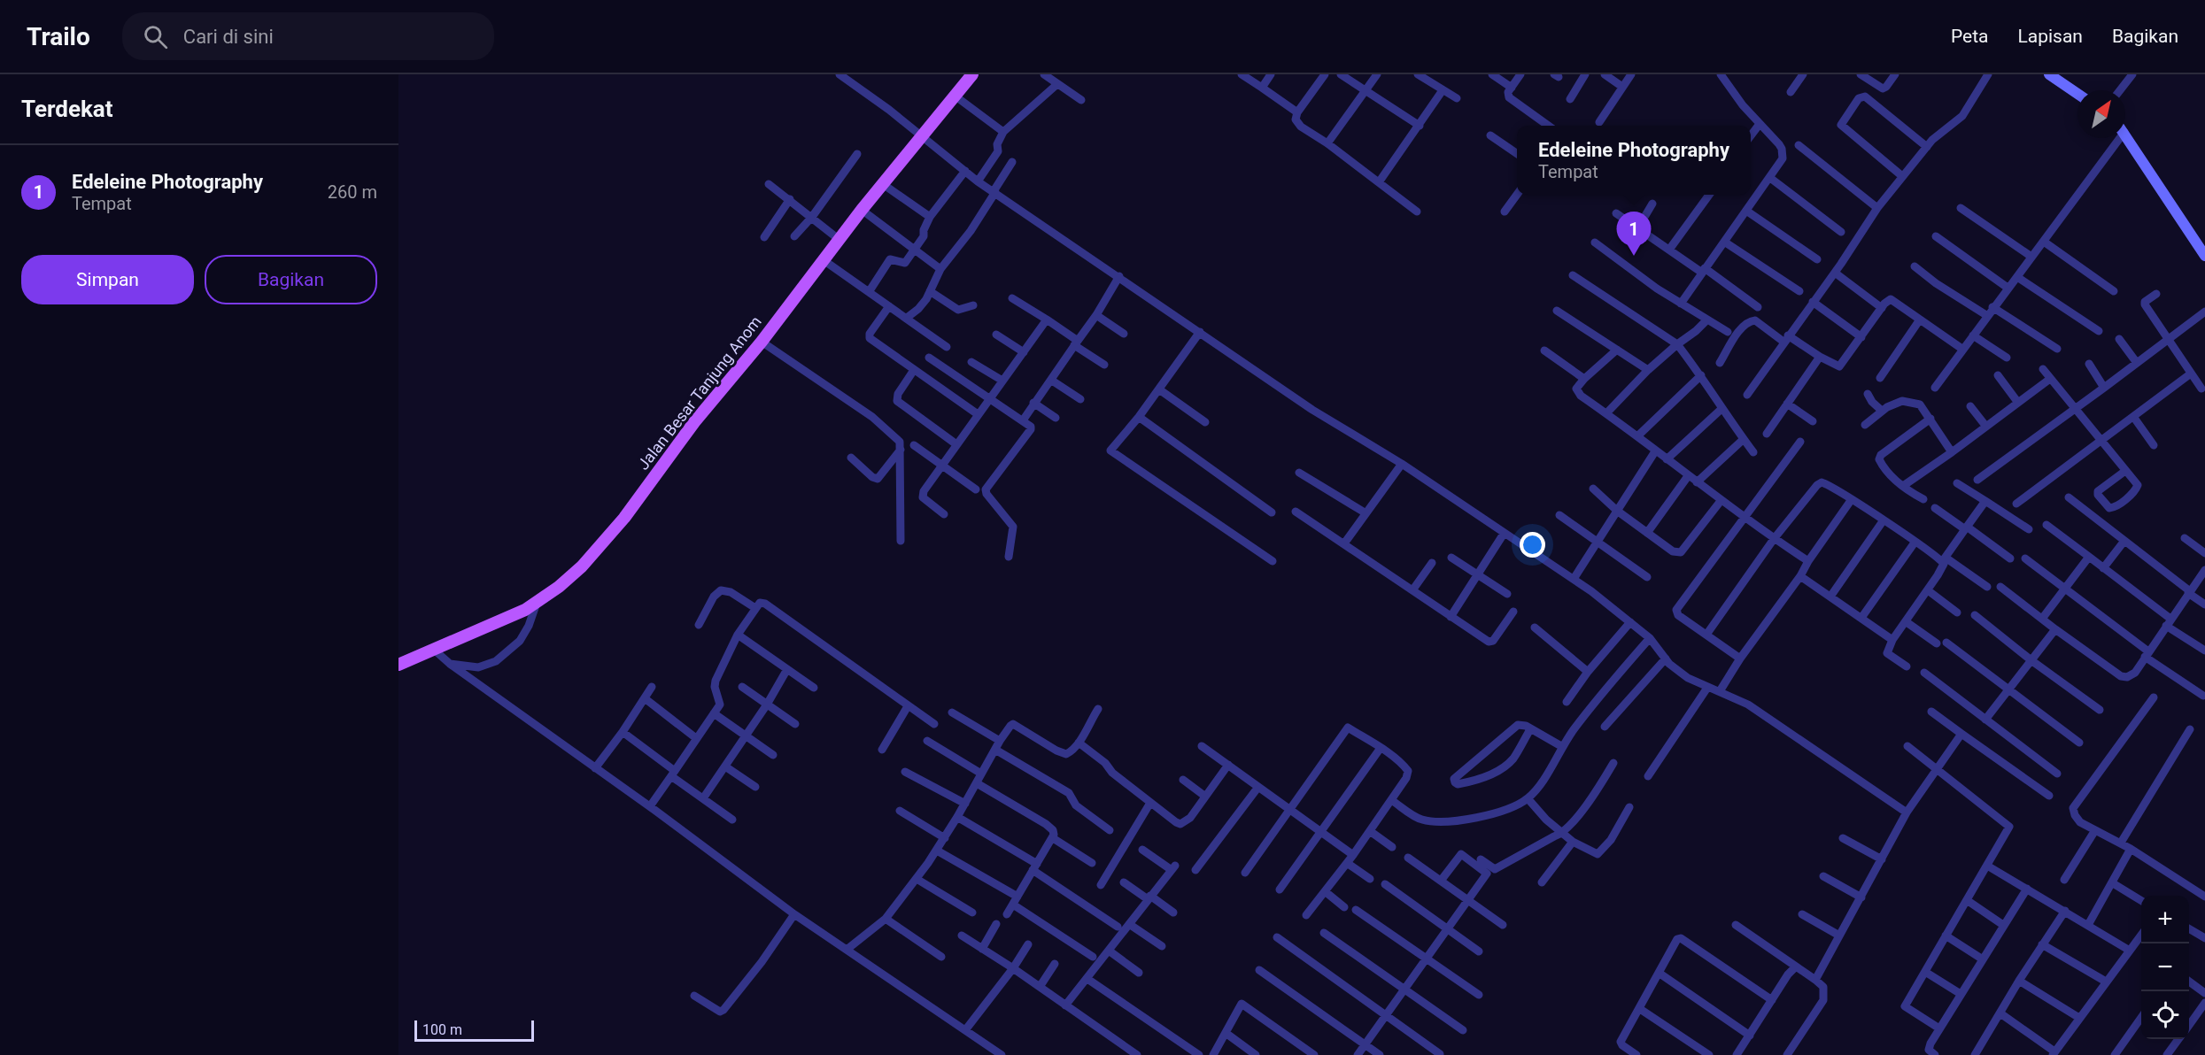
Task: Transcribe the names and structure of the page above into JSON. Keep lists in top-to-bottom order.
{
  "streets": {
    "main road": ["Jalan Besar Tanjung Anom"]
  },
  "scale_bar": "100 m",
  "north": "top right",
  "page": {
    "header": "Trailo",
    "search": "Cari di sini",
    "nav": ["Peta", "Lapisan", "Bagikan"],
    "heading": "Terdekat",
    "popup": ["Edeleine Photography", "Tempat"],
    "list": [
      {
        "mark": "1",
        "name": "Edeleine Photography",
        "note": "Tempat",
        "value": "260 m"
      }
    ],
    "pins": "1",
    "buttons": ["Simpan", "Bagikan"],
    "map_buttons": ["+", "−"],
    "scale": "100 m"
  }
}
